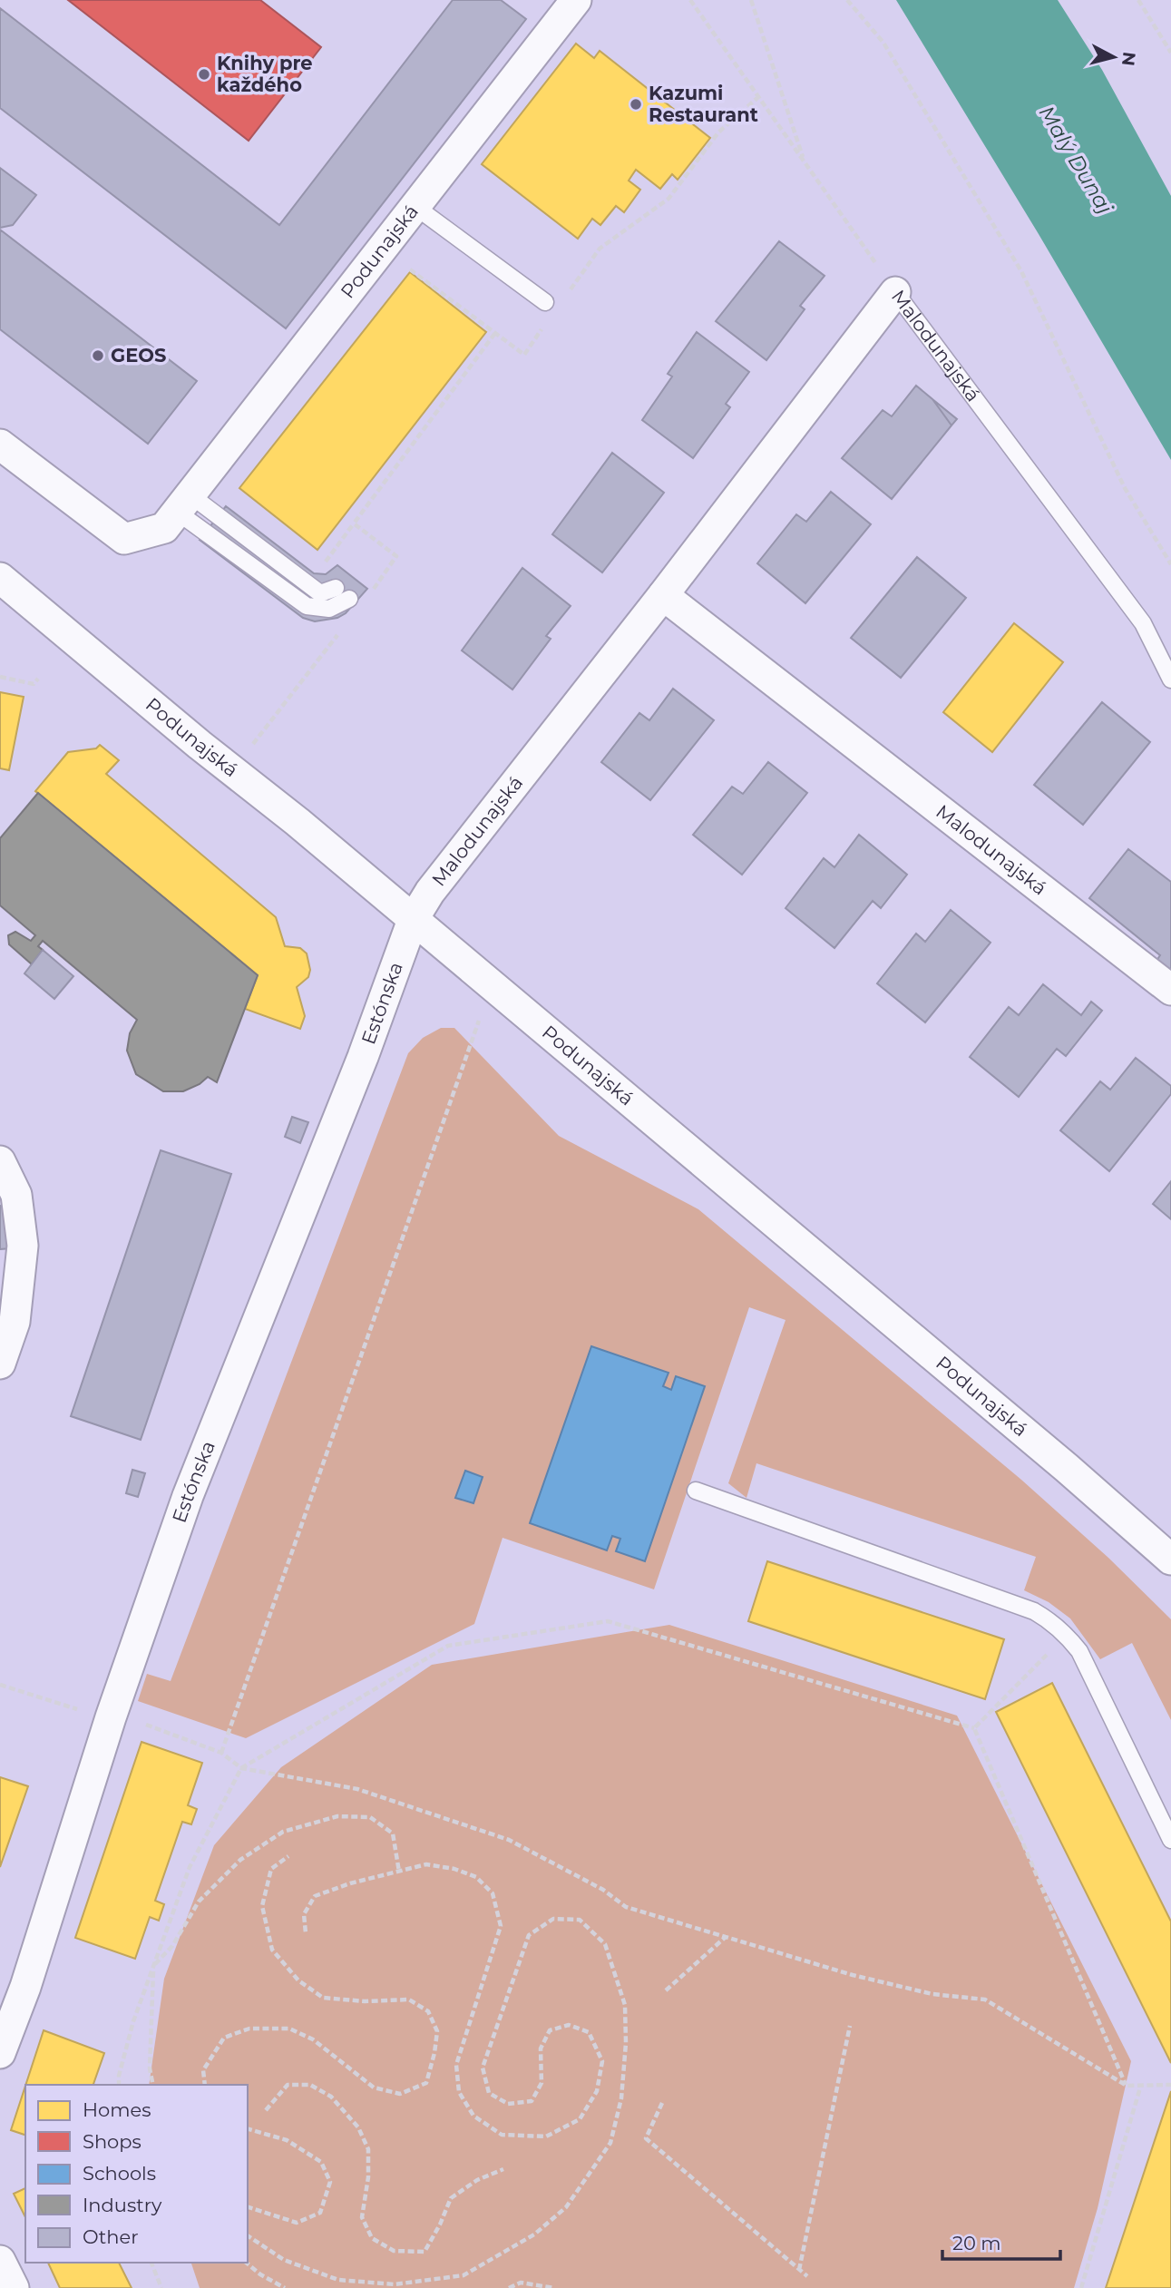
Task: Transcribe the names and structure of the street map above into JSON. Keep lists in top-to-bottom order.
{
  "streets": {
    "street": ["Podunajská", "Malodunajská", "Estónska"]
  },
  "crossings": [
    ["Podunajská", "Malodunajská"],
    ["Podunajská", "Estónska"],
    ["Malodunajská", "Estónska"]
  ],
  "water": ["Malý Dunaj"],
  "places": ["Knihy pre každého", "Kazumi Restaurant", "GEOS"],
  "legend": [
    "Homes",
    "Shops",
    "Schools",
    "Industry",
    "Other"
  ],
  "scale_bar": "20 m",
  "north": "right"
}
